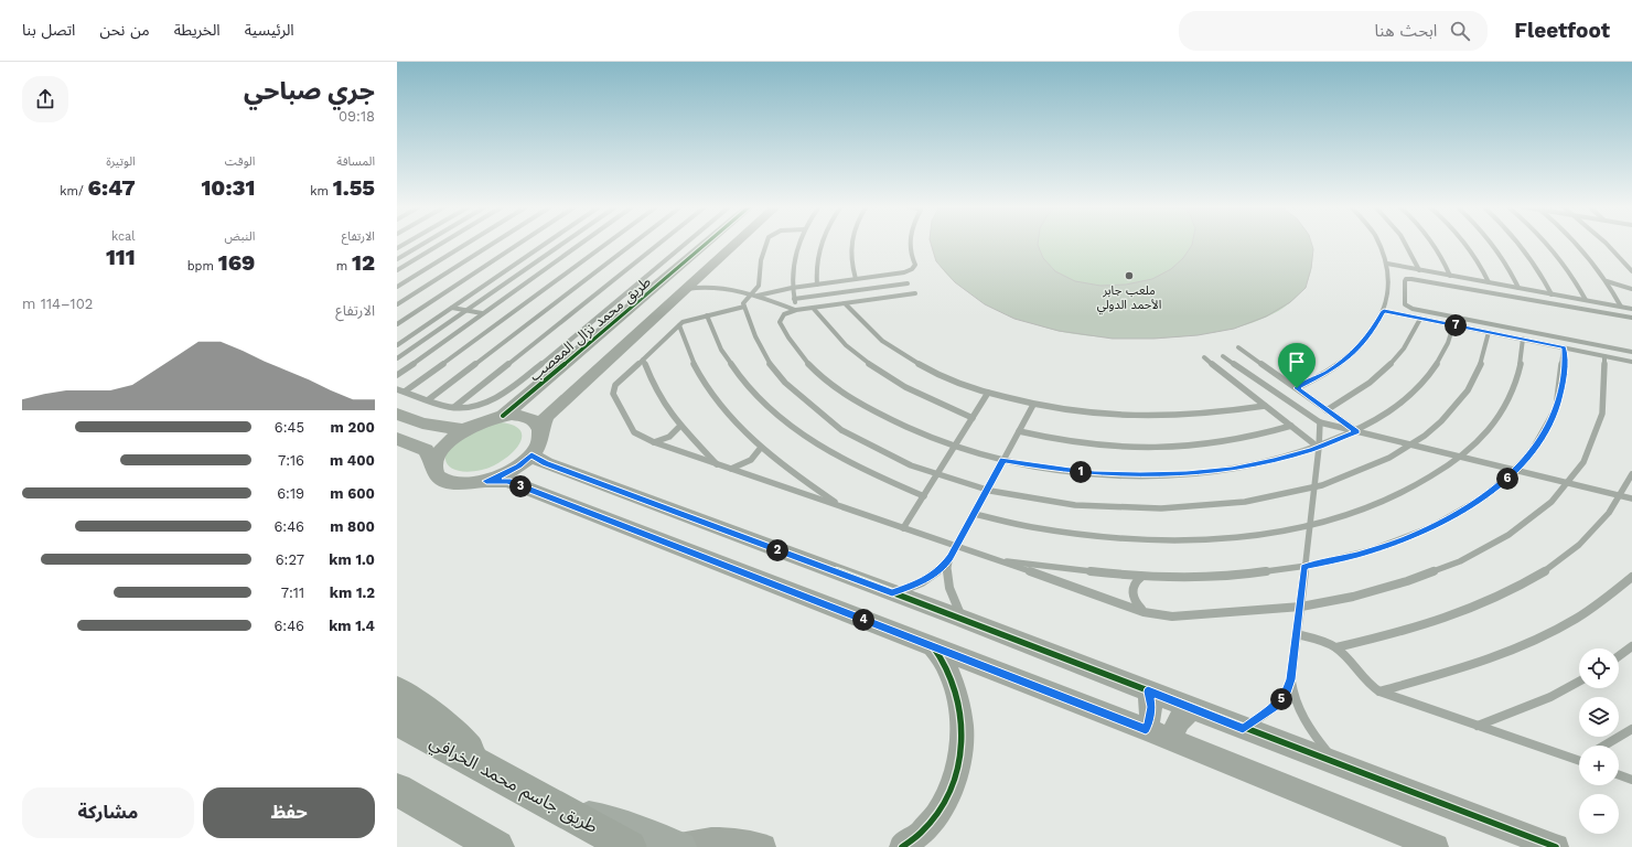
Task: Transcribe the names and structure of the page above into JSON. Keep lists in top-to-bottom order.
{
  "streets": {
    "highway": ["طريق جاسم محمد الخرافي"],
    "street": ["طريق محمد نزال المعصب"]
  },
  "places": ["ملعب جابر الأحمد الدولي"],
  "page": {
    "header": "Fleetfoot",
    "search": "ابحث هنا",
    "nav": [
      "الرئيسية",
      "الخريطة",
      "من نحن",
      "اتصل بنا"
    ],
    "heading": ["جري صباحي", "09:18"],
    "stats": [
      ["المسافة", "1.55 km"],
      ["الوقت", "10:31"],
      ["الوتيرة", "6:47 /km"],
      ["الارتفاع", "12 m"],
      ["النبض", "169 bpm"],
      ["kcal", "111"]
    ],
    "chart": ["الارتفاع", "102–114 m"],
    "pins": [
      "7",
      "1",
      "6",
      "3",
      "2",
      "4",
      "5"
    ],
    "list": [
      {
        "name": "200 m",
        "note": "6:45"
      },
      {
        "name": "400 m",
        "note": "7:16"
      },
      {
        "name": "600 m",
        "note": "6:19"
      },
      {
        "name": "800 m",
        "note": "6:46"
      },
      {
        "name": "1.0 km",
        "note": "6:27"
      },
      {
        "name": "1.2 km",
        "note": "7:11"
      },
      {
        "name": "1.4 km",
        "note": "6:46"
      }
    ],
    "map_buttons": ["+", "−"],
    "buttons": ["حفظ", "مشاركة"]
  }
}
